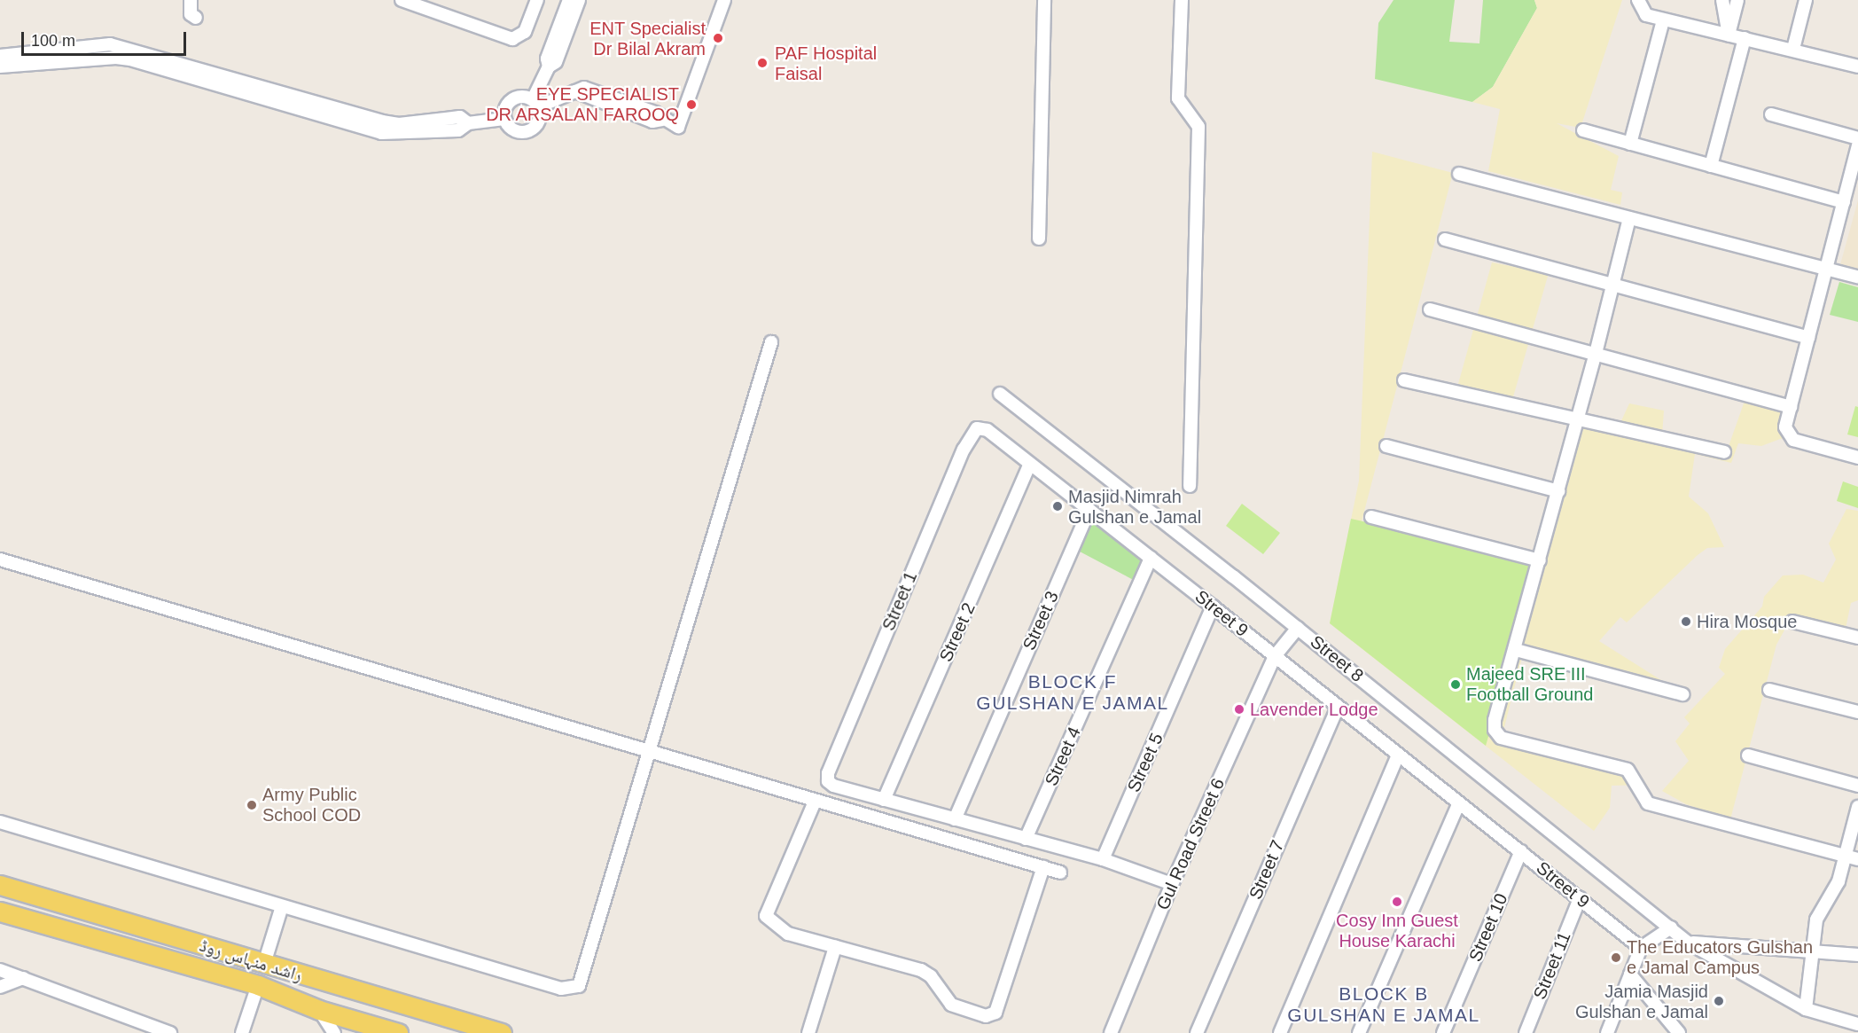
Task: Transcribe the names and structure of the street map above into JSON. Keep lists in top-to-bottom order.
{
  "streets": {
    "main road": ["راشد منہاس روڈ"],
    "street": [
      "Street 1",
      "Street 9",
      "Street 3",
      "Street 2",
      "Street 8",
      "Street 4",
      "Street 5",
      "Gul Road Street 6",
      "Street 7",
      "Street 10",
      "Street 11"
    ]
  },
  "crossings": [
    ["Street 1", "Street 9"],
    ["Street 1", "Street 2"],
    ["Street 9", "Street 3"],
    ["Street 9", "Street 2"],
    ["Street 9", "Street 4"],
    ["Street 9", "Street 5"],
    ["Street 9", "Gul Road Street 6"],
    ["Street 9", "Street 7"],
    ["Street 9", "Street 10"],
    ["Street 9", "Street 11"],
    ["Street 8", "Gul Road Street 6"]
  ],
  "districts": ["BLOCK F GULSHAN E JAMAL", "BLOCK B GULSHAN E JAMAL"],
  "places": [
    "ENT Specialist Dr Bilal Akram",
    "PAF Hospital Faisal",
    "EYE SPECIALIST DR ARSALAN FAROOQ",
    "Masjid Nimrah Gulshan e Jamal",
    "Hira Mosque",
    "Majeed SRE III Football Ground",
    "Lavender Lodge",
    "Army Public School COD",
    "Cosy Inn Guest House Karachi",
    "The Educators Gulshan e Jamal Campus",
    "Jamia Masjid Gulshan e Jamal"
  ],
  "scale_bar": "100 m"
}
